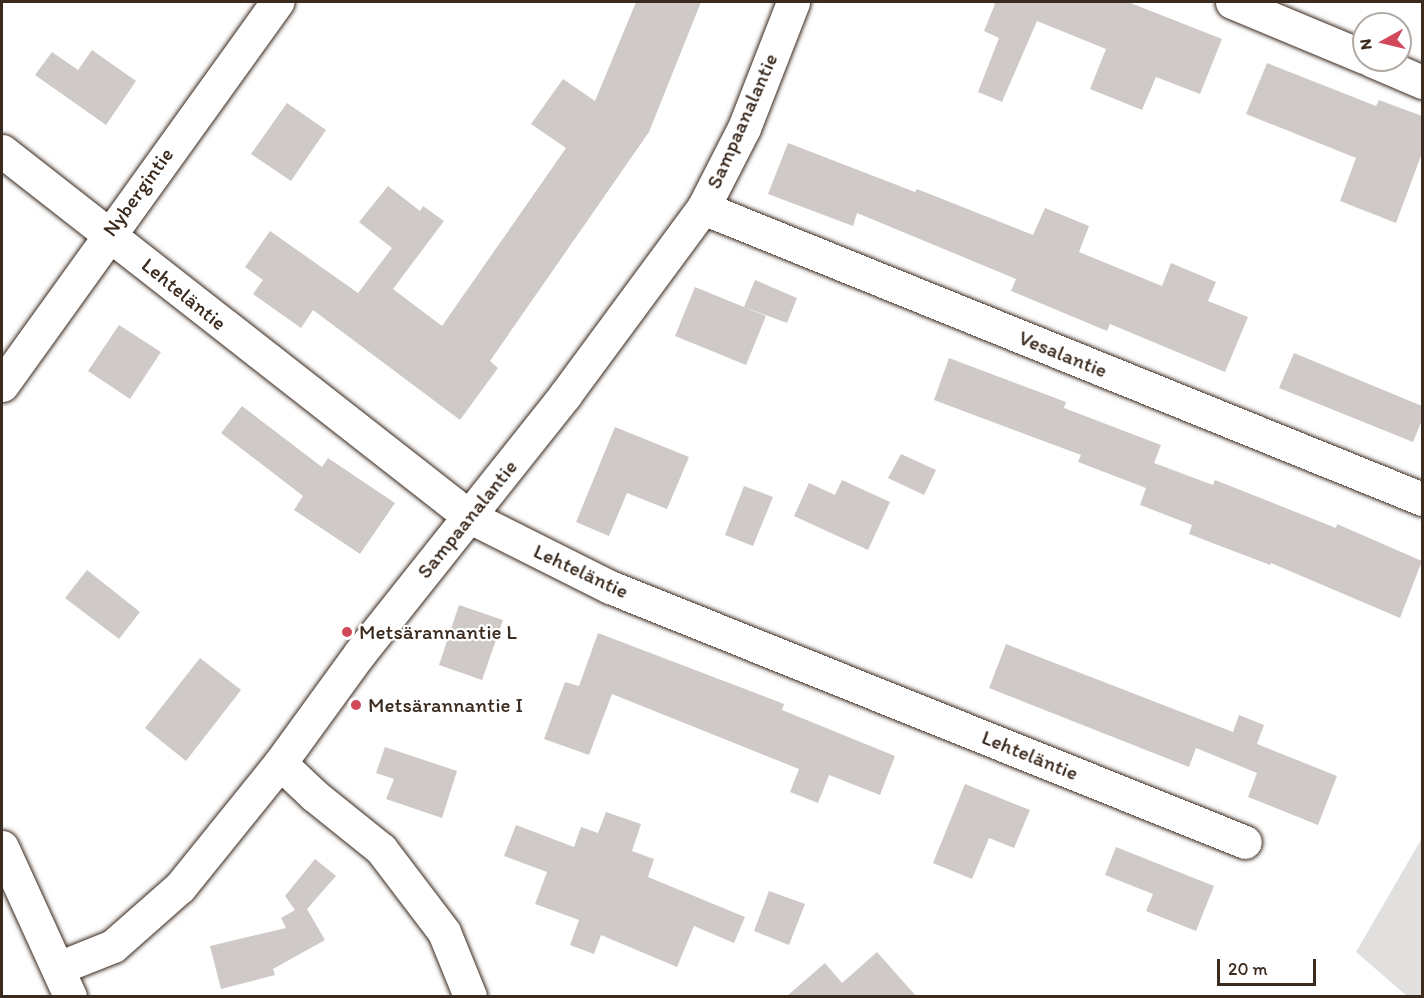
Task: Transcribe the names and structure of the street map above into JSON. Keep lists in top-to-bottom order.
{
  "streets": {
    "street": [
      "Sampaanalantie",
      "Nybergintie",
      "Lehteläntie",
      "Vesalantie"
    ]
  },
  "crossings": [
    ["Sampaanalantie", "Lehteläntie"],
    ["Sampaanalantie", "Vesalantie"],
    ["Nybergintie", "Lehteläntie"]
  ],
  "places": ["Metsärannantie L", "Metsärannantie I"],
  "scale_bar": "20 m",
  "north": "left"
}
